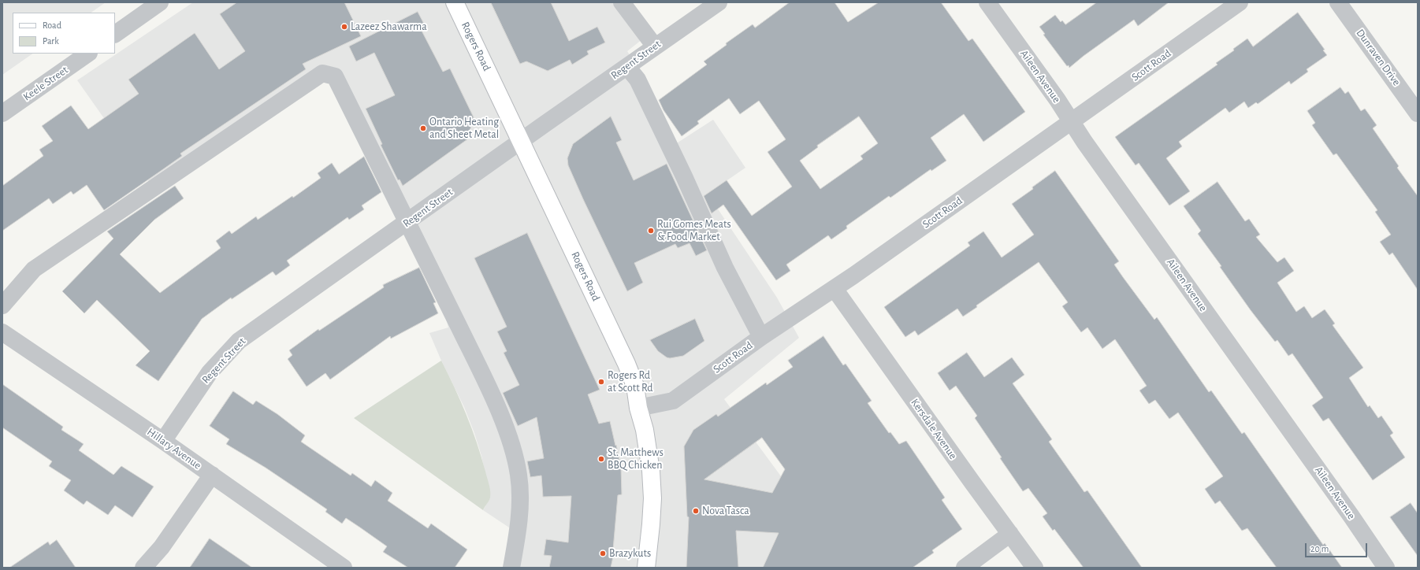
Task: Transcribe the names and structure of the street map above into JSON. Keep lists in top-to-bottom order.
{
  "streets": {
    "main road": ["Rogers Road"],
    "street": [
      "Dunraven Drive",
      "Regent Street",
      "Scott Road",
      "Aileen Avenue",
      "Keele Street",
      "Kersdale Avenue",
      "Hillary Avenue"
    ]
  },
  "crossings": [
    ["Rogers Road", "Regent Street"],
    ["Rogers Road", "Scott Road"],
    ["Regent Street", "Hillary Avenue"],
    ["Scott Road", "Aileen Avenue"],
    ["Scott Road", "Kersdale Avenue"]
  ],
  "places": [
    "Lazeez Shawarma",
    "Ontario Heating and Sheet Metal",
    "Rui Gomes Meats & Food Market",
    "Rogers Rd at Scott Rd",
    "St. Matthews BBQ Chicken",
    "Nova Tasca",
    "Brazykuts"
  ],
  "legend": ["Road", "Park"],
  "scale_bar": "20 m"
}
